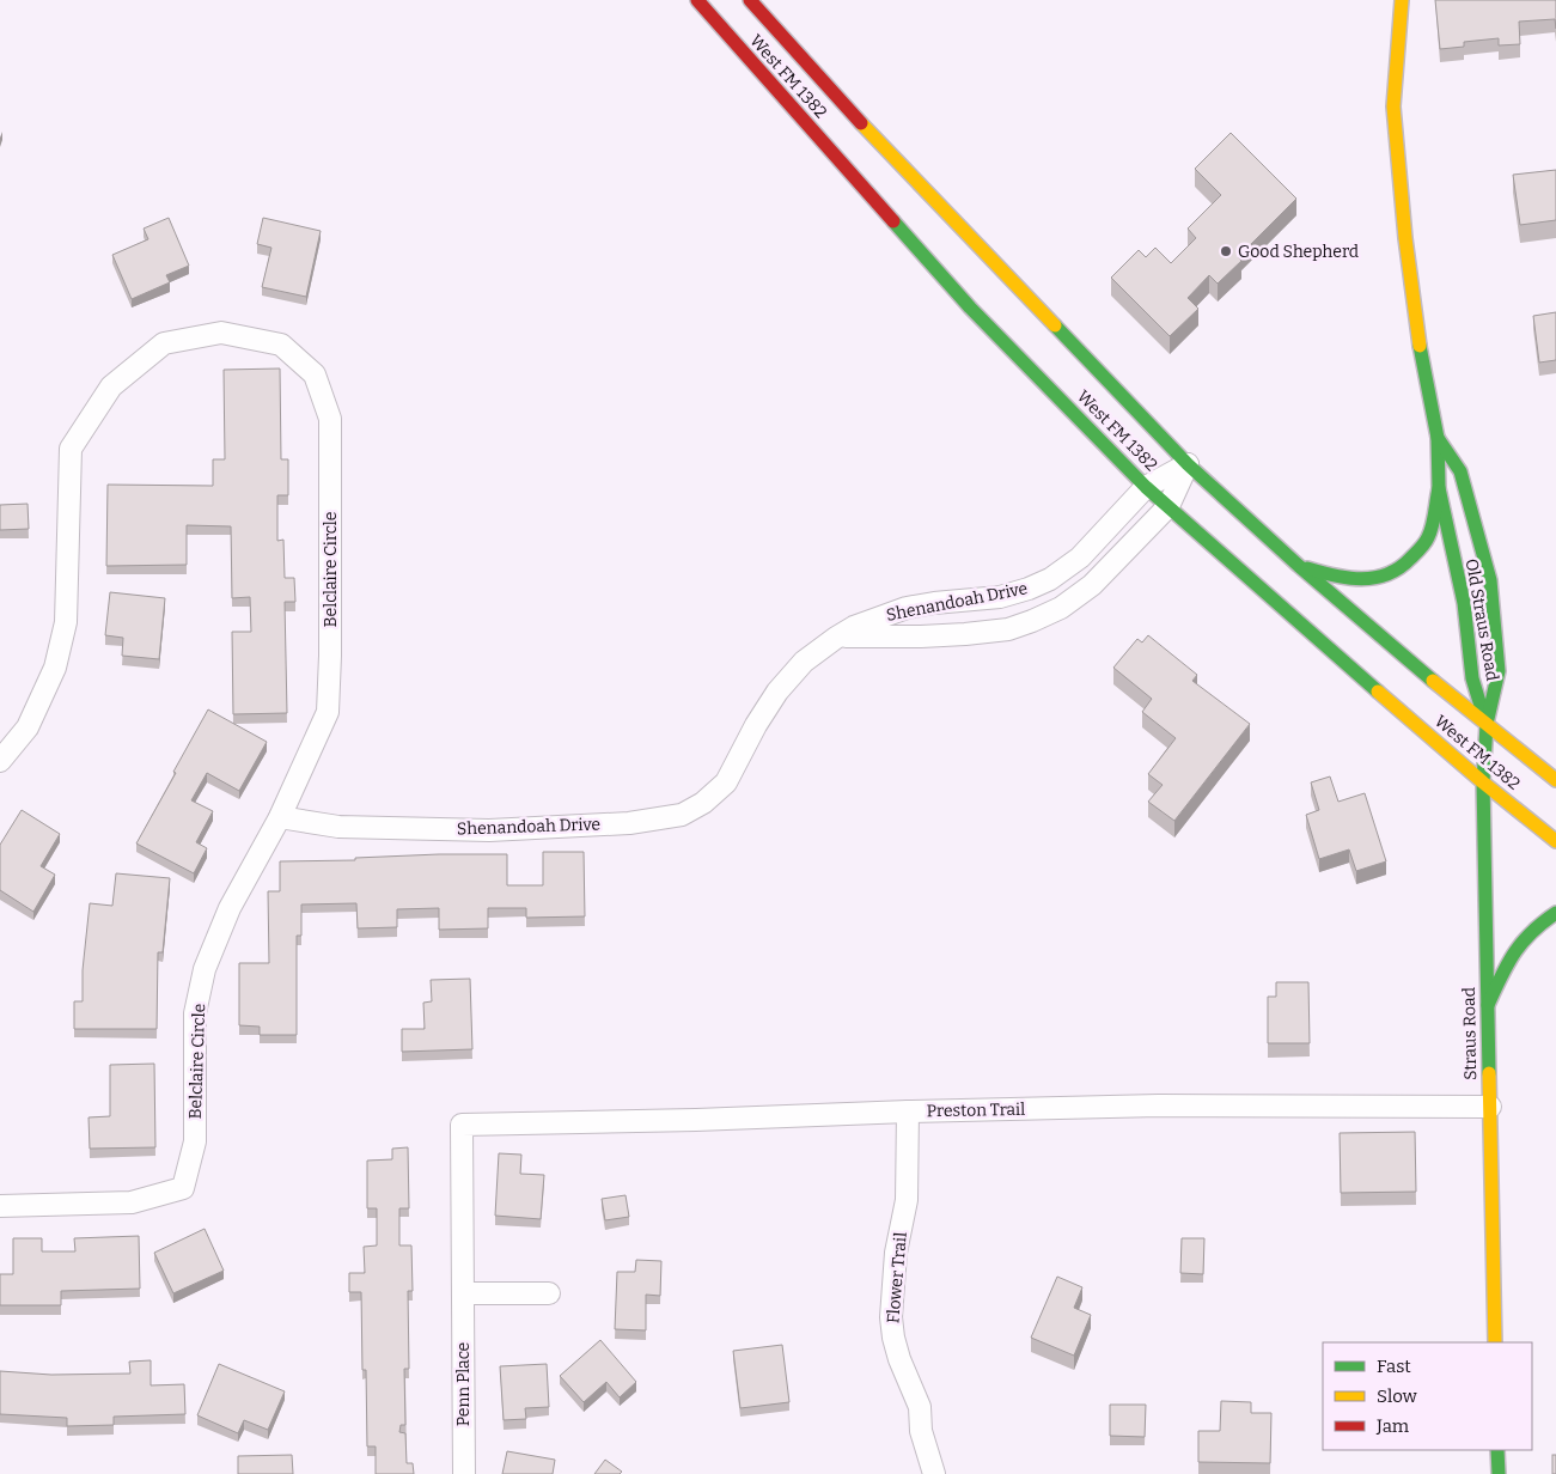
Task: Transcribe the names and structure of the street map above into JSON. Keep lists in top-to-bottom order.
{
  "streets": {
    "main road": ["West FM 1382", "Old Straus Road", "Straus Road"],
    "street": [
      "Belclaire Circle",
      "Shenandoah Drive",
      "Preston Trail",
      "Flower Trail",
      "Penn Place"
    ]
  },
  "crossings": [
    ["West FM 1382", "Shenandoah Drive"],
    ["West FM 1382", "Old Straus Road"],
    ["West FM 1382", "Straus Road"],
    ["Belclaire Circle", "Shenandoah Drive"],
    ["Old Straus Road", "Straus Road"],
    ["Straus Road", "Preston Trail"],
    ["Preston Trail", "Flower Trail"],
    ["Preston Trail", "Penn Place"]
  ],
  "places": ["Good Shepherd"],
  "legend": ["Fast", "Slow", "Jam"]
}
